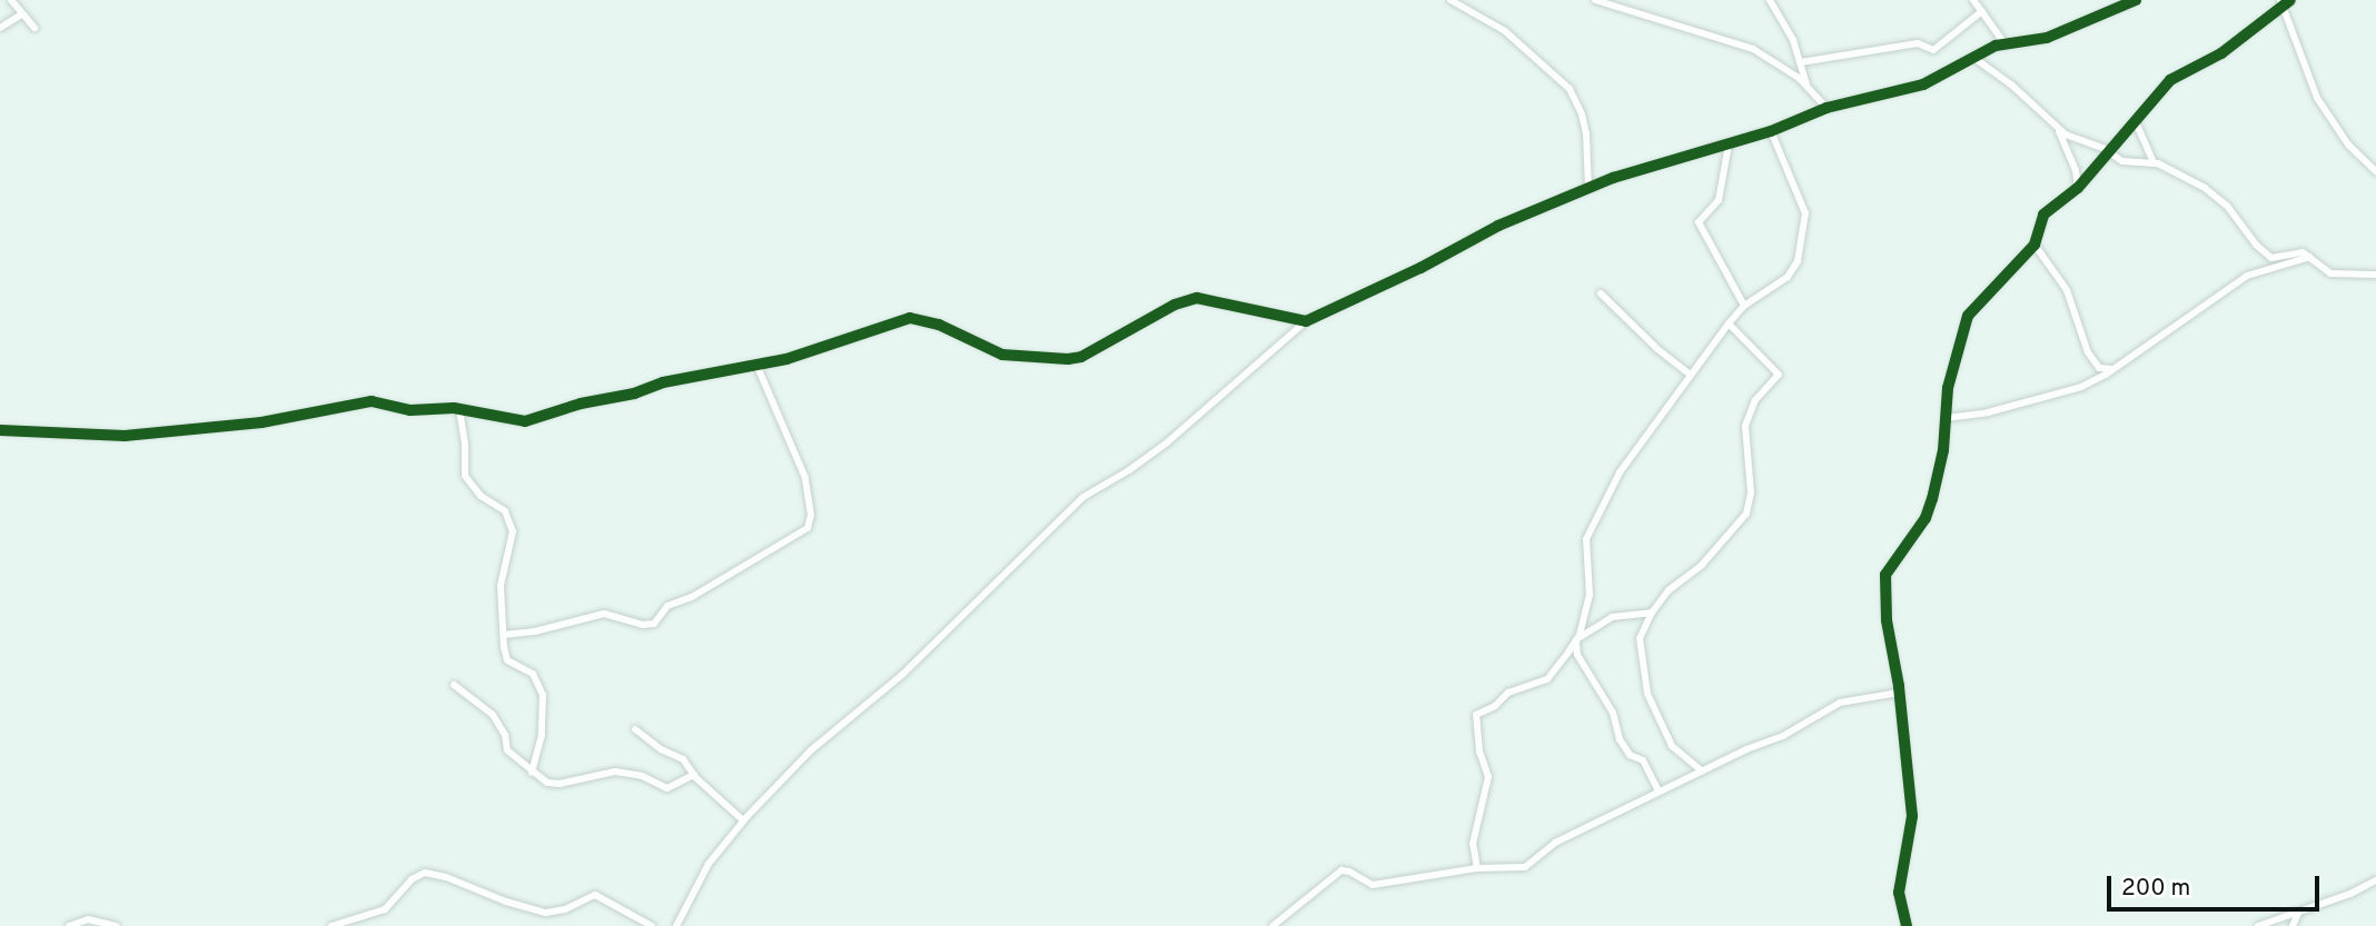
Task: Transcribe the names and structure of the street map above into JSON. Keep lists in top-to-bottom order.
{
  "scale_bar": "200 m"
}
